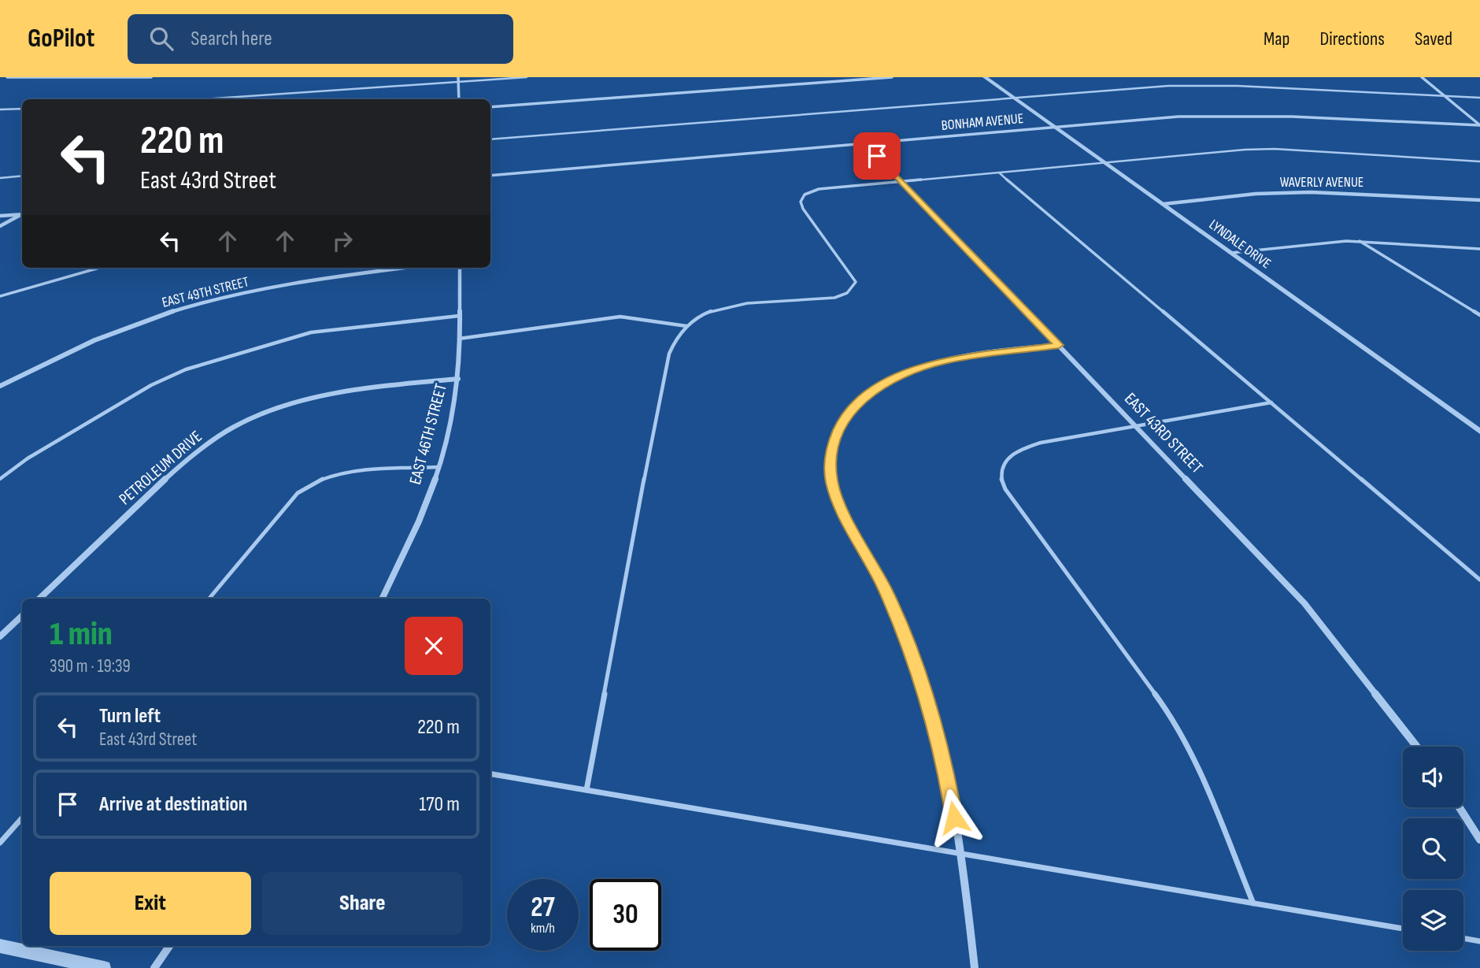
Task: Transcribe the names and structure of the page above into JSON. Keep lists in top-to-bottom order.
{
  "streets": {
    "street": [
      "BONHAM AVENUE",
      "WAVERLY AVENUE",
      "LYNDALE DRIVE",
      "EAST 49TH STREET",
      "EAST 43RD STREET",
      "EAST 46TH STREET",
      "PETROLEUM DRIVE"
    ]
  },
  "crossings": [
    ["BONHAM AVENUE", "LYNDALE DRIVE"],
    ["BONHAM AVENUE", "EAST 43RD STREET"],
    ["WAVERLY AVENUE", "LYNDALE DRIVE"],
    ["EAST 46TH STREET", "PETROLEUM DRIVE"]
  ],
  "page": {
    "header": "GoPilot",
    "search": "Search here",
    "nav": ["Map", "Directions", "Saved"],
    "turn": ["220 m", "East 43rd Street"],
    "heading": ["1 min", "390 m · 19:39"],
    "list": [
      {
        "name": "Turn left",
        "note": "East 43rd Street",
        "value": "220 m"
      },
      {
        "name": "Arrive at destination",
        "value": "170 m"
      }
    ],
    "buttons": ["Exit", "Share"],
    "speed": "27 km/h",
    "limit": "30"
  }
}
